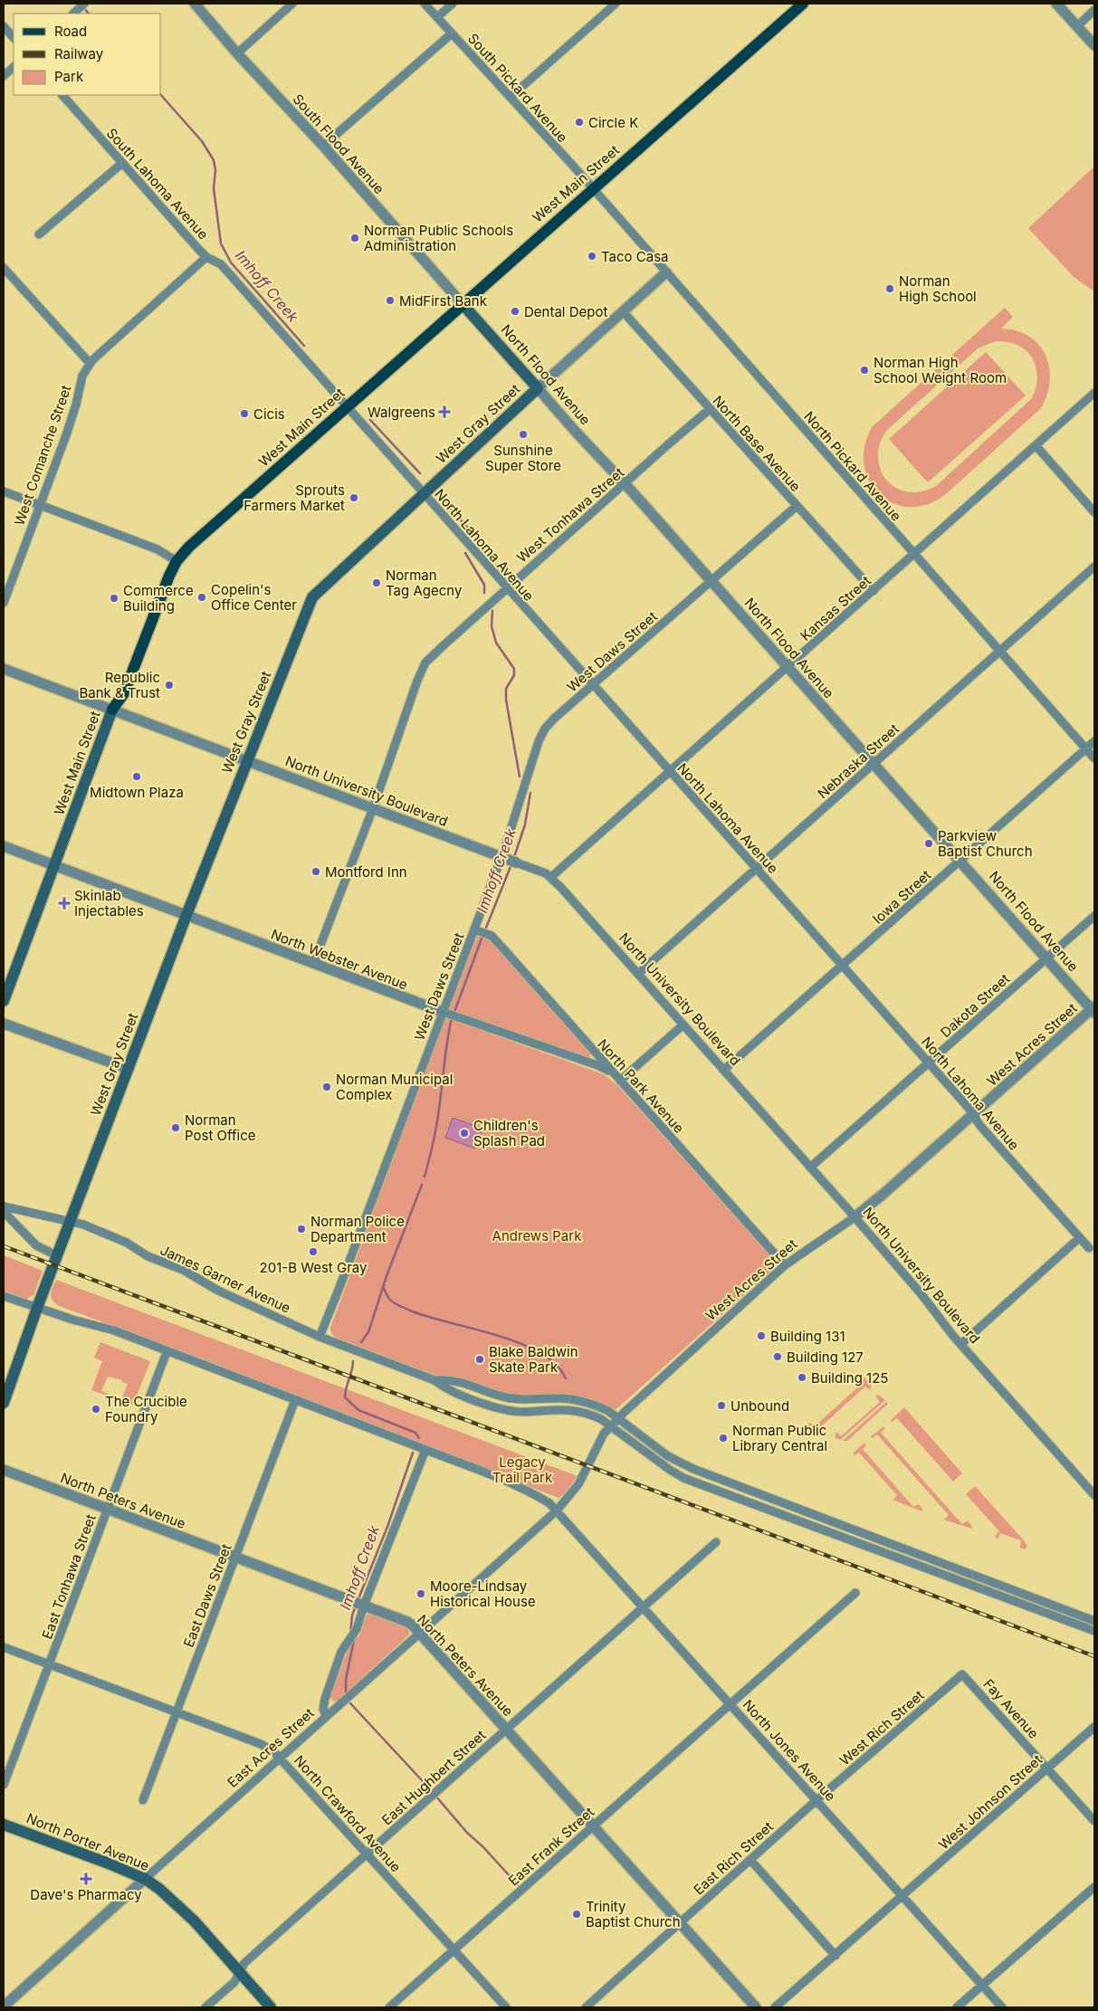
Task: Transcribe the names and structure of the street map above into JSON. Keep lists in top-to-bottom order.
{
  "streets": {
    "main road": [
      "West Main Street",
      "North Flood Avenue",
      "West Gray Street",
      "North Porter Avenue"
    ],
    "street": [
      "South Pickard Avenue",
      "South Flood Avenue",
      "South Lahoma Avenue",
      "North Base Avenue",
      "West Comanche Street",
      "North Pickard Avenue",
      "West Tonhawa Street",
      "North Lahoma Avenue",
      "Kansas Street",
      "West Daws Street",
      "Nebraska Street",
      "North University Boulevard",
      "Iowa Street",
      "North Webster Avenue",
      "Dakota Street",
      "West Acres Street",
      "North Park Avenue",
      "James Garner Avenue",
      "North Peters Avenue",
      "East Tonhawa Street",
      "East Daws Street",
      "Fay Avenue",
      "West Rich Street",
      "East Acres Street",
      "North Jones Avenue",
      "East Hughbert Street",
      "West Johnson Street",
      "North Crawford Avenue",
      "East Frank Street",
      "East Rich Street"
    ]
  },
  "crossings": [
    ["South Pickard Avenue", "West Main Street"],
    ["South Pickard Avenue", "North Pickard Avenue"],
    ["South Flood Avenue", "West Main Street"],
    ["South Flood Avenue", "North Flood Avenue"],
    ["South Lahoma Avenue", "West Main Street"],
    ["South Lahoma Avenue", "West Comanche Street"],
    ["South Lahoma Avenue", "North Lahoma Avenue"],
    ["West Main Street", "North Flood Avenue"],
    ["West Main Street", "North Pickard Avenue"],
    ["West Main Street", "North Lahoma Avenue"],
    ["West Main Street", "North University Boulevard"],
    ["West Main Street", "North Webster Avenue"],
    ["North Flood Avenue", "West Gray Street"],
    ["North Flood Avenue", "West Tonhawa Street"],
    ["North Flood Avenue", "Kansas Street"],
    ["North Flood Avenue", "West Daws Street"],
    ["North Flood Avenue", "Nebraska Street"],
    ["North Flood Avenue", "Iowa Street"],
    ["North Flood Avenue", "Dakota Street"],
    ["North Flood Avenue", "West Acres Street"],
    ["West Gray Street", "North Base Avenue"],
    ["West Gray Street", "North Pickard Avenue"],
    ["West Gray Street", "North Lahoma Avenue"],
    ["West Gray Street", "North University Boulevard"],
    ["West Gray Street", "North Webster Avenue"],
    ["West Gray Street", "James Garner Avenue"],
    ["West Gray Street", "North Jones Avenue"],
    ["North Base Avenue", "West Tonhawa Street"],
    ["North Base Avenue", "Kansas Street"],
    ["North Base Avenue", "West Daws Street"],
    ["North Pickard Avenue", "Kansas Street"],
    ["North Pickard Avenue", "Nebraska Street"],
    ["North Pickard Avenue", "Iowa Street"],
    ["West Tonhawa Street", "North Lahoma Avenue"],
    ["West Tonhawa Street", "North University Boulevard"],
    ["West Tonhawa Street", "North Webster Avenue"],
    ["North Lahoma Avenue", "Kansas Street"],
    ["North Lahoma Avenue", "West Daws Street"],
    ["North Lahoma Avenue", "Nebraska Street"],
    ["North Lahoma Avenue", "Iowa Street"],
    ["North Lahoma Avenue", "Dakota Street"],
    ["North Lahoma Avenue", "West Acres Street"],
    ["Kansas Street", "North University Boulevard"],
    ["West Daws Street", "North University Boulevard"],
    ["West Daws Street", "North Webster Avenue"],
    ["West Daws Street", "North Park Avenue"],
    ["West Daws Street", "James Garner Avenue"],
    ["Nebraska Street", "North University Boulevard"],
    ["North University Boulevard", "Iowa Street"],
    ["North University Boulevard", "Dakota Street"],
    ["North University Boulevard", "West Acres Street"],
    ["North Webster Avenue", "North Park Avenue"],
    ["West Acres Street", "North Park Avenue"],
    ["West Acres Street", "James Garner Avenue"],
    ["West Acres Street", "East Acres Street"],
    ["West Acres Street", "North Jones Avenue"],
    ["North Peters Avenue", "East Tonhawa Street"],
    ["North Peters Avenue", "East Daws Street"],
    ["North Peters Avenue", "East Acres Street"],
    ["North Peters Avenue", "East Hughbert Street"],
    ["North Peters Avenue", "East Frank Street"],
    ["North Peters Avenue", "East Rich Street"],
    ["East Tonhawa Street", "North Jones Avenue"],
    ["East Tonhawa Street", "North Crawford Avenue"],
    ["East Daws Street", "North Jones Avenue"],
    ["East Daws Street", "North Crawford Avenue"],
    ["Fay Avenue", "West Rich Street"],
    ["Fay Avenue", "West Johnson Street"],
    ["West Rich Street", "North Jones Avenue"],
    ["West Rich Street", "East Rich Street"],
    ["East Acres Street", "North Jones Avenue"],
    ["East Acres Street", "North Crawford Avenue"],
    ["East Acres Street", "North Porter Avenue"],
    ["North Jones Avenue", "East Hughbert Street"],
    ["North Jones Avenue", "West Johnson Street"],
    ["North Jones Avenue", "East Frank Street"],
    ["North Jones Avenue", "East Rich Street"],
    ["East Hughbert Street", "North Crawford Avenue"],
    ["East Hughbert Street", "North Porter Avenue"],
    ["North Crawford Avenue", "East Frank Street"]
  ],
  "water": ["Imhoff Creek"],
  "parks": ["Andrews Park", "Legacy Trail Park"],
  "places": {
    "other": [
      "Circle K",
      "Norman Public Schools Administration",
      "Taco Casa",
      "Norman High School",
      "MidFirst Bank",
      "Dental Depot",
      "Norman High School Weight Room",
      "Cicis",
      "Sunshine Super Store",
      "Sprouts Farmers Market",
      "Norman Tag Agecny",
      "Copelin's Office Center",
      "Commerce Building",
      "Republic Bank & Trust",
      "Midtown Plaza",
      "Parkview Baptist Church",
      "Montford Inn",
      "Norman Municipal Complex",
      "Norman Post Office",
      "Children's Splash Pad",
      "Norman Police Department",
      "201-B West Gray",
      "Building 131",
      "Building 127",
      "Blake Baldwin Skate Park",
      "Building 125",
      "Unbound",
      "The Crucible Foundry",
      "Norman Public Library Central",
      "Moore-Lindsay Historical House",
      "Trinity Baptist Church"
    ],
    "health": ["Walgreens", "Skinlab Injectables", "Dave's Pharmacy"]
  },
  "legend": ["Road", "Railway", "Park"]
}
